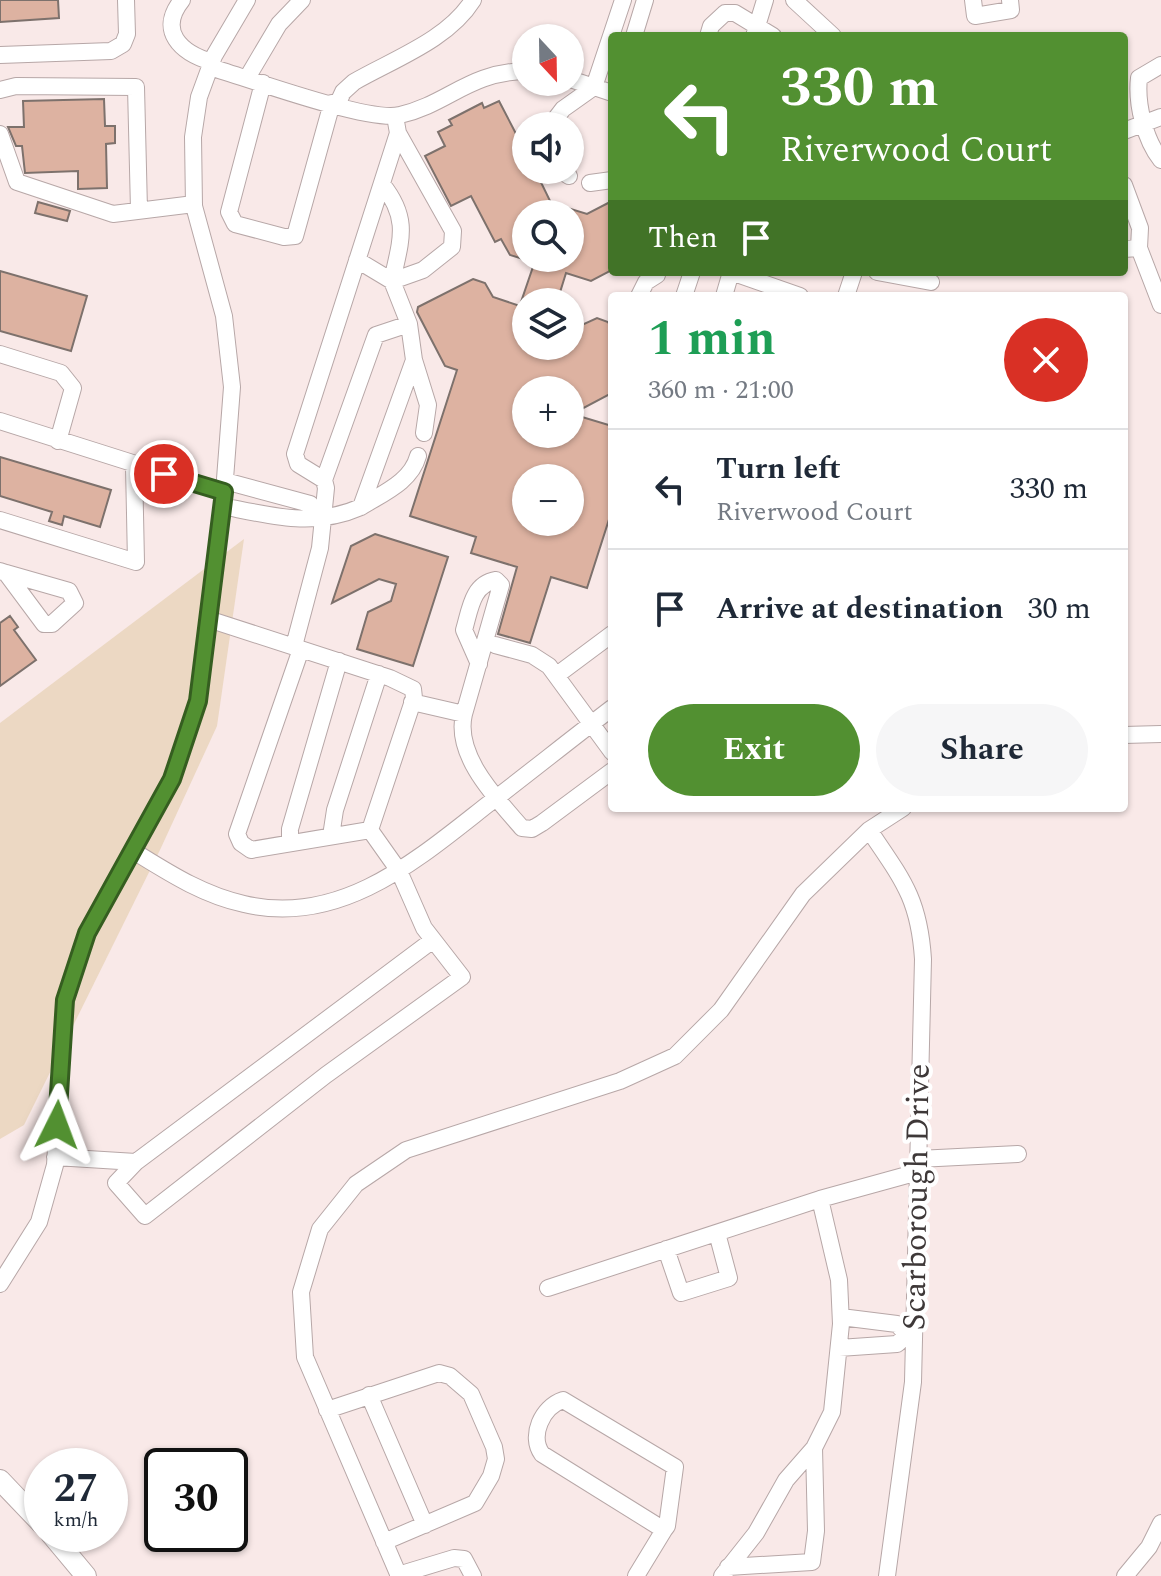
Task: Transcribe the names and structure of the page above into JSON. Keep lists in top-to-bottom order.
{
  "streets": {
    "street": ["Scarborough Drive"]
  },
  "north": "bottom",
  "page": {
    "map_buttons": ["+", "−"],
    "turn": ["330 m", "Riverwood Court"],
    "then": "Then",
    "heading": ["1 min", "360 m · 21:00"],
    "list": [
      {
        "name": "Turn left",
        "note": "Riverwood Court",
        "value": "330 m"
      },
      {
        "name": "Arrive at destination",
        "value": "30 m"
      }
    ],
    "buttons": ["Exit", "Share"],
    "speed": "27 km/h",
    "limit": "30"
  }
}
